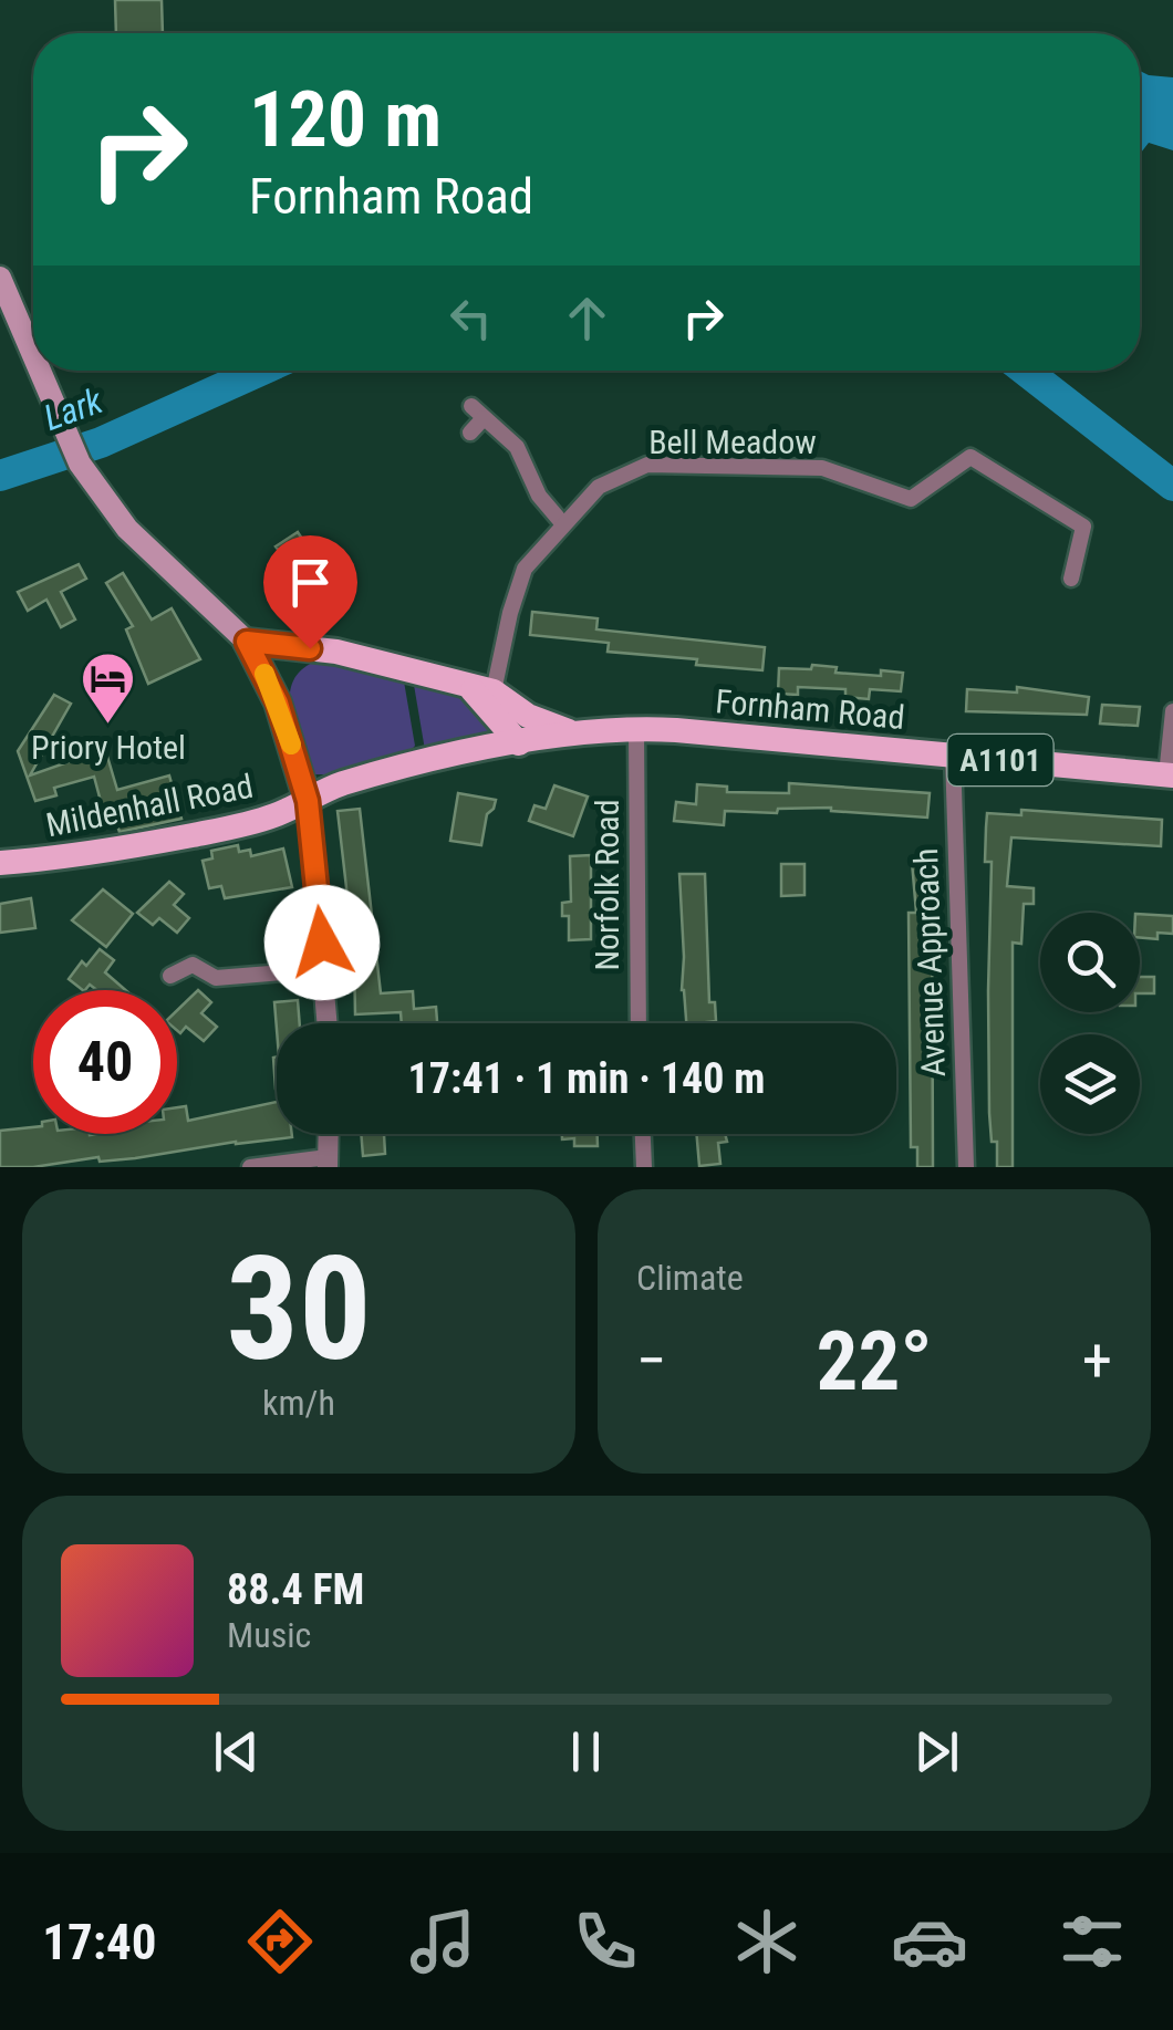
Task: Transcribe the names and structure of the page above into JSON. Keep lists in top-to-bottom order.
{
  "streets": {
    "main road": ["Fornham Road", "A1101", "Mildenhall Road"],
    "street": ["Bell Meadow", "Norfolk Road", "Avenue Approach"]
  },
  "crossings": [
    ["Bell Meadow", "Fornham Road"],
    ["Fornham Road", "Mildenhall Road"],
    ["Fornham Road", "Norfolk Road"],
    ["Fornham Road", "Avenue Approach"]
  ],
  "water": ["Lark"],
  "places": {
    "hotel": ["Priory Hotel"]
  },
  "page": {
    "turn": ["120 m", "Fornham Road"],
    "limit": "40",
    "trip": "17:41 · 1 min · 140 m",
    "tile": [
      ["30", "km/h"],
      "Climate"
    ],
    "heat": ["−", "22°", "+"],
    "song": ["88.4 FM", "Music"],
    "tabs": "17:40"
  }
}
